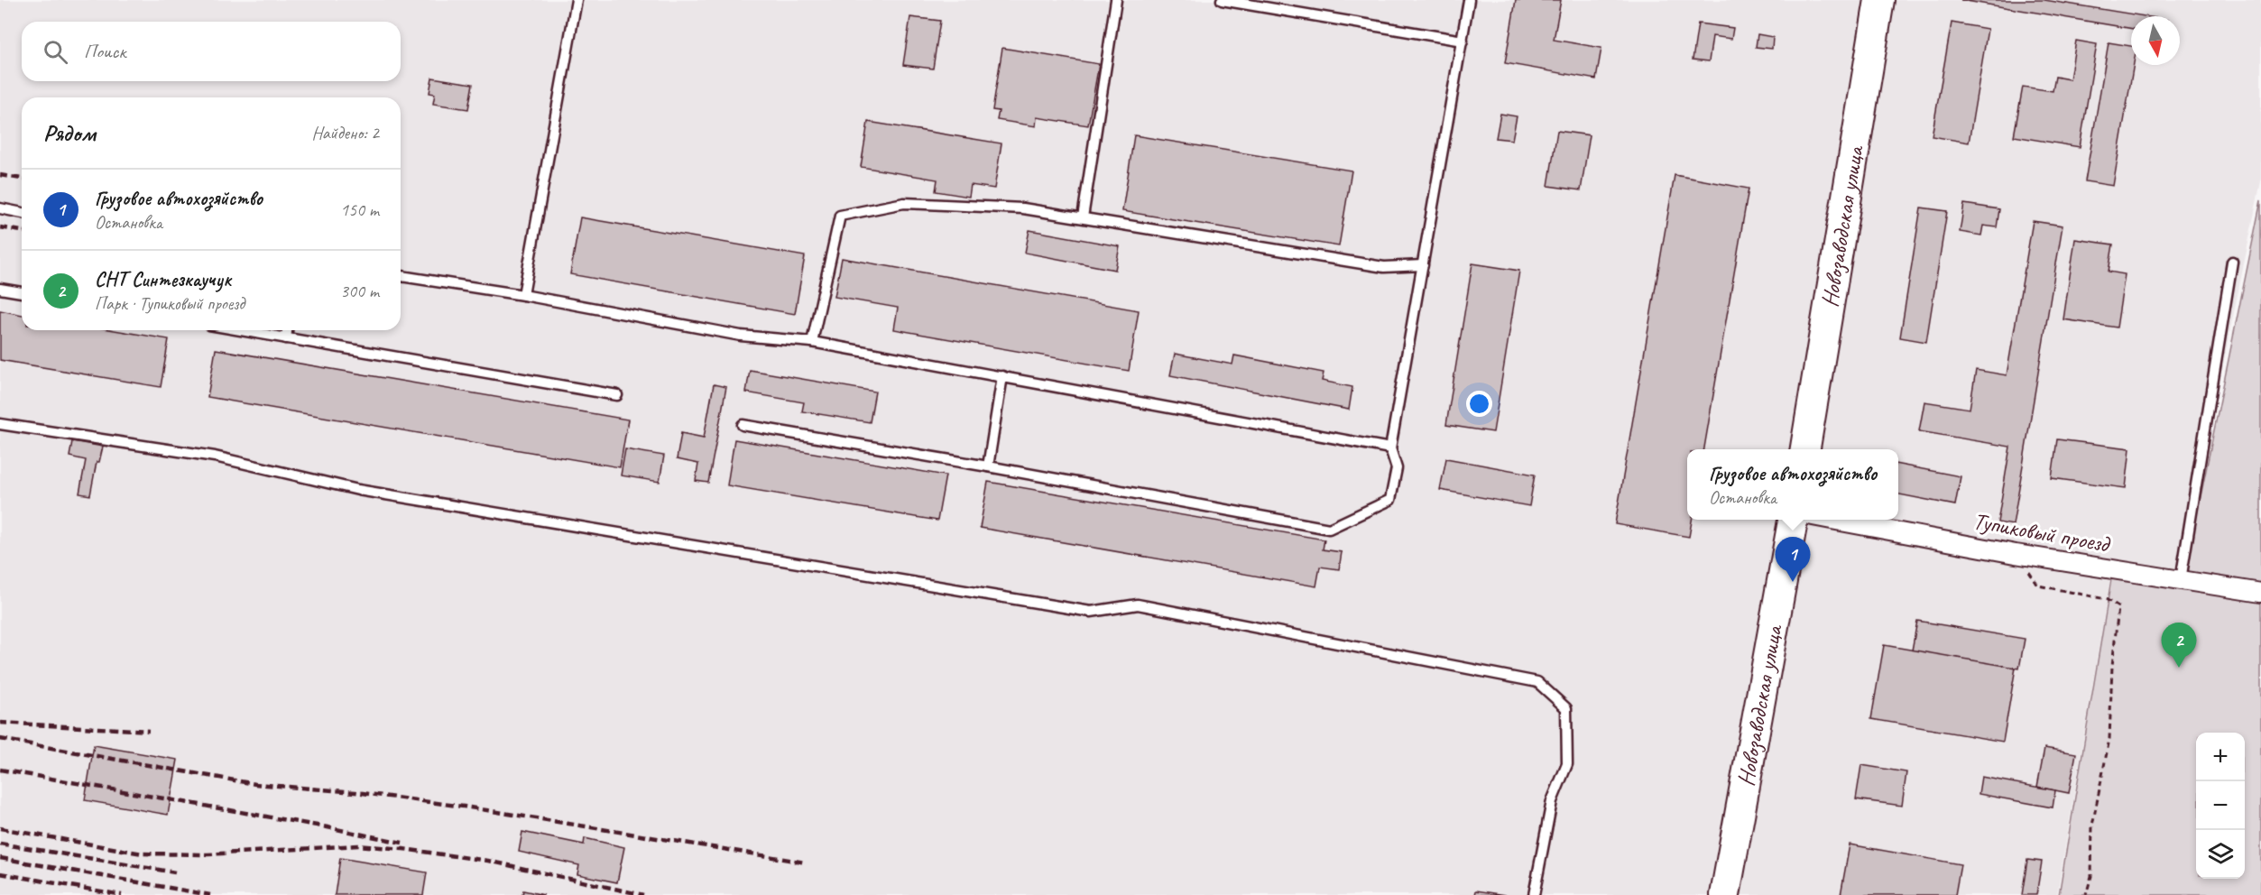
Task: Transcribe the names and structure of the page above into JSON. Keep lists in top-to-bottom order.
{
  "streets": {
    "main road": ["Новозаводская улица"],
    "street": ["Тупиковый проезд"]
  },
  "north": "bottom",
  "page": {
    "search": "Поиск",
    "heading": ["Рядом", "Найдено: 2"],
    "list": [
      {
        "mark": "1",
        "name": "Грузовое автохозяйство",
        "note": "Остановка",
        "value": "150 m"
      },
      {
        "mark": "2",
        "name": "СНТ Синтезкаучук",
        "note": "Парк · Тупиковый проезд",
        "value": "300 m"
      }
    ],
    "popup": ["Грузовое автохозяйство", "Остановка"],
    "pins": ["1", "2"],
    "map_buttons": ["+", "−"]
  }
}
